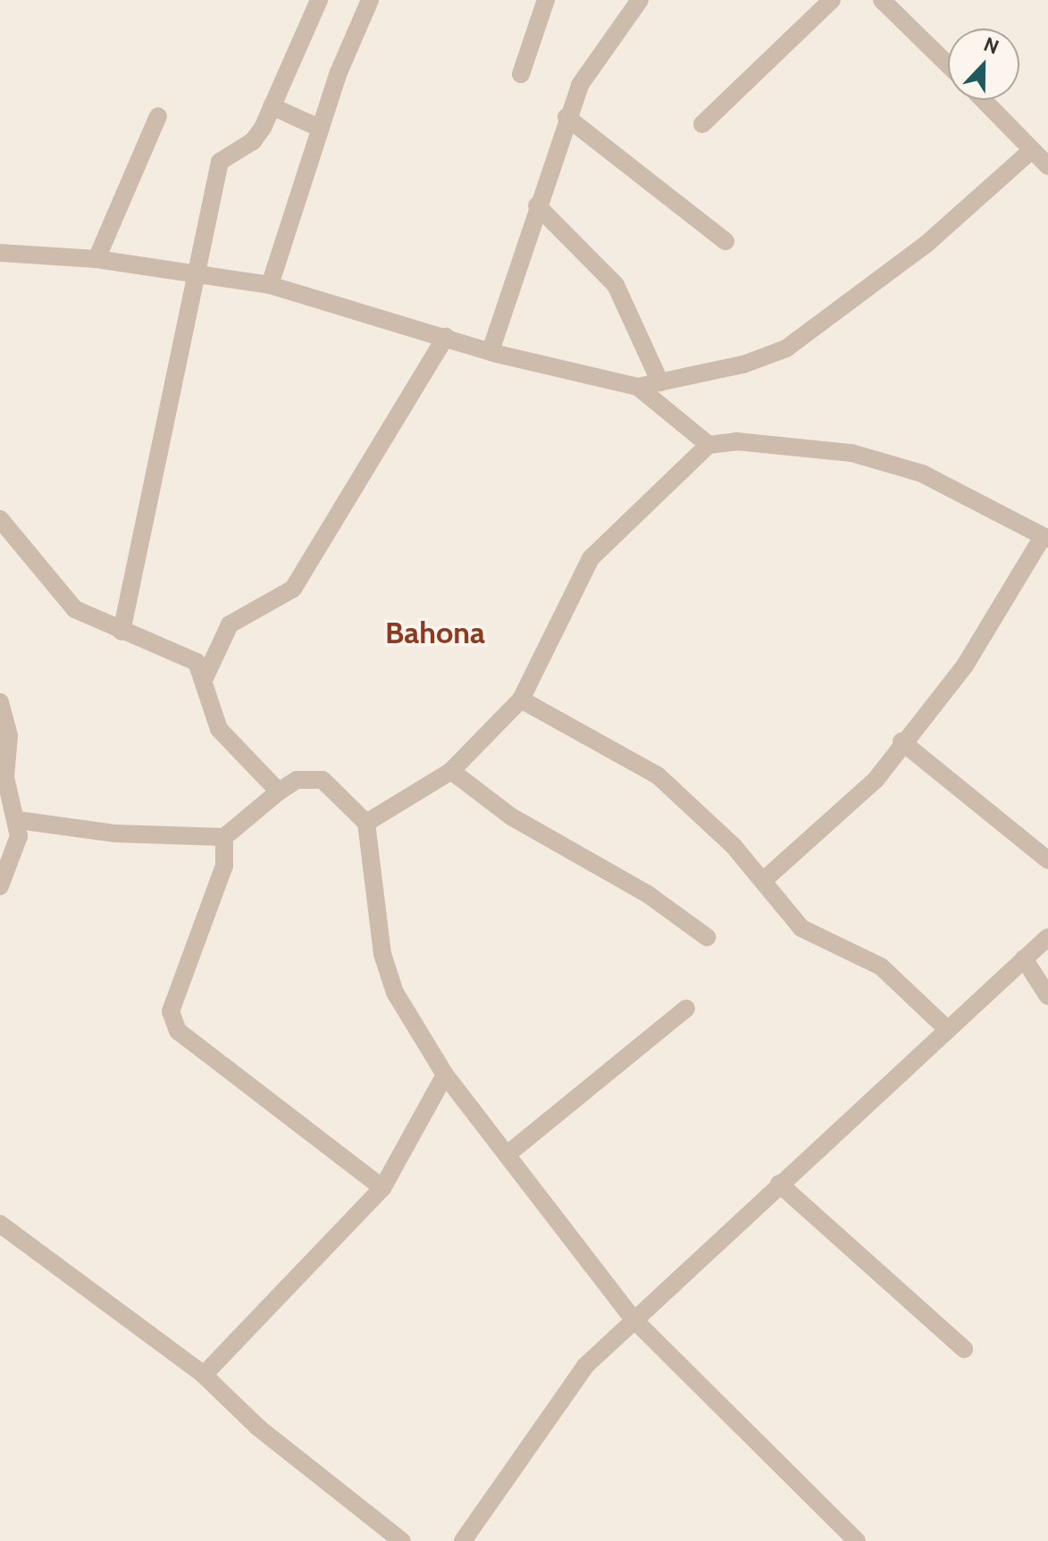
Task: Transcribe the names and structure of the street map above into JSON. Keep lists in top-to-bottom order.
{
  "districts": ["Bahona"],
  "north": "top"
}
